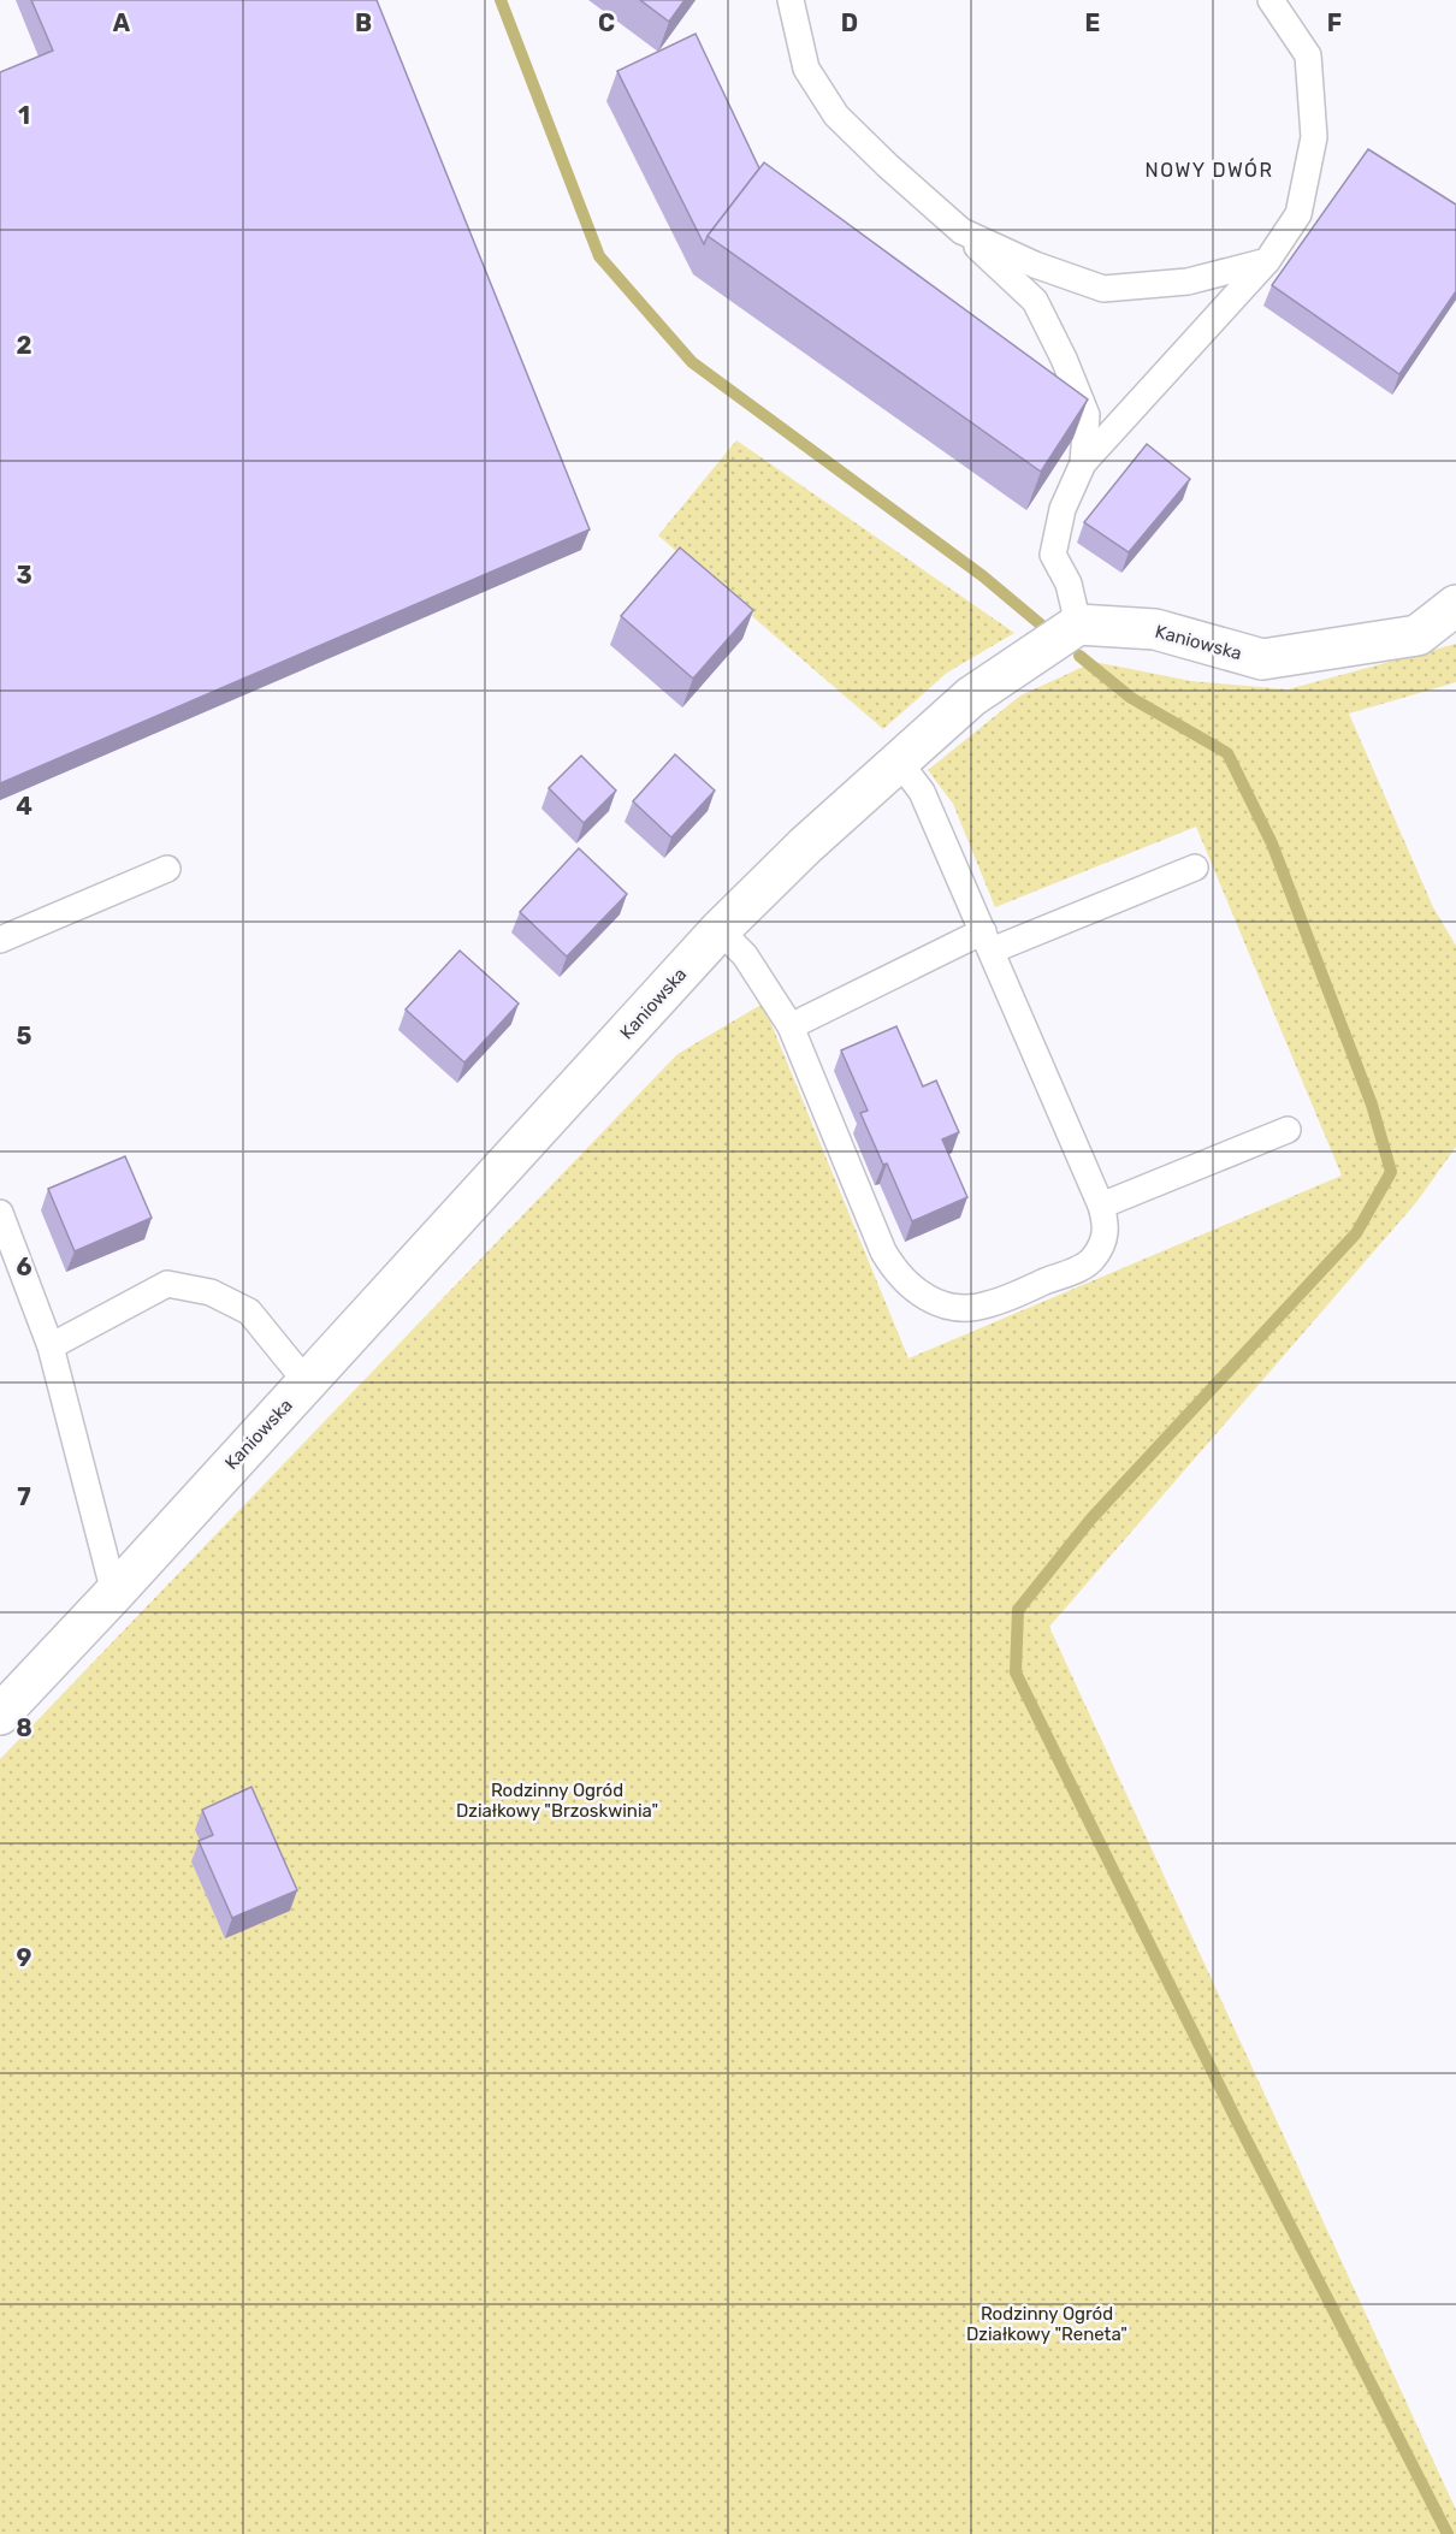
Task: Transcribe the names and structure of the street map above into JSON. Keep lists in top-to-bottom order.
{
  "streets": {
    "street": ["Kaniowska"]
  },
  "districts": ["NOWY DWÓR"],
  "parks": ["Rodzinny Ogród Działkowy \"Brzoskwinia\"", "Rodzinny Ogród Działkowy \"Reneta\""],
  "grid": {
    "columns": [
      "A",
      "B",
      "C",
      "D",
      "E",
      "F"
    ],
    "rows": [
      "1",
      "2",
      "3",
      "4",
      "5",
      "6",
      "7",
      "8",
      "9"
    ]
  }
}
